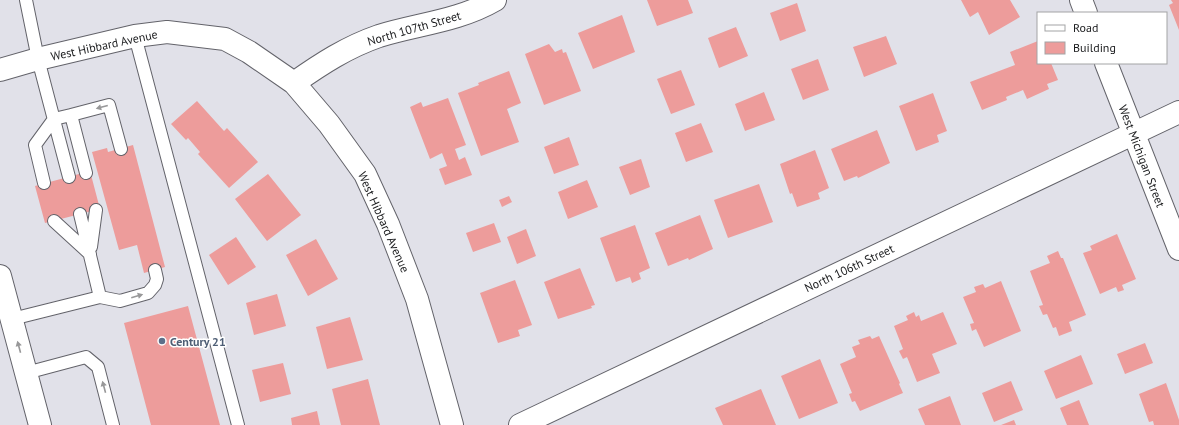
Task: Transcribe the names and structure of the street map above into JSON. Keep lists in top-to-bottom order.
{
  "streets": {
    "street": [
      "North 107th Street",
      "West Hibbard Avenue",
      "West Michigan Street",
      "North 106th Street"
    ]
  },
  "crossings": [
    ["North 107th Street", "West Hibbard Avenue"],
    ["West Michigan Street", "North 106th Street"]
  ],
  "places": ["Century 21"],
  "legend": ["Road", "Building"]
}
